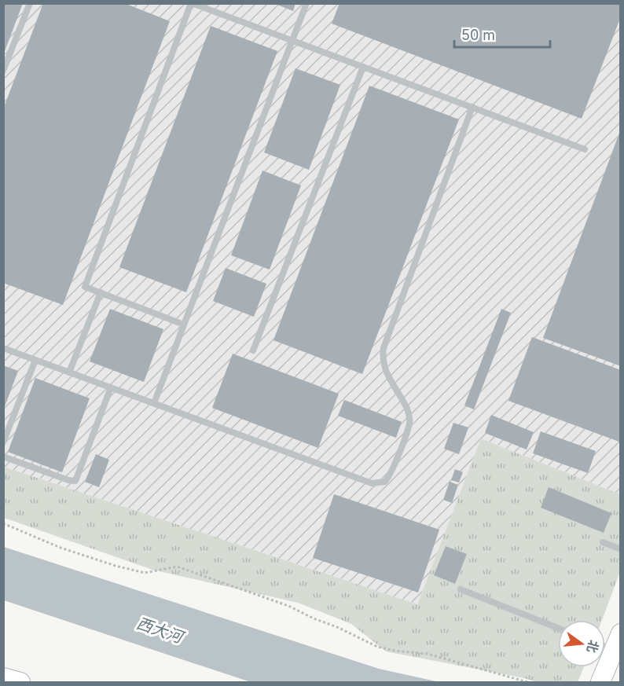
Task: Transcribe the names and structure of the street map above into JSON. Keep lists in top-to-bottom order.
{
  "water": ["西大河"],
  "scale_bar": "50 m",
  "north": "right"
}
